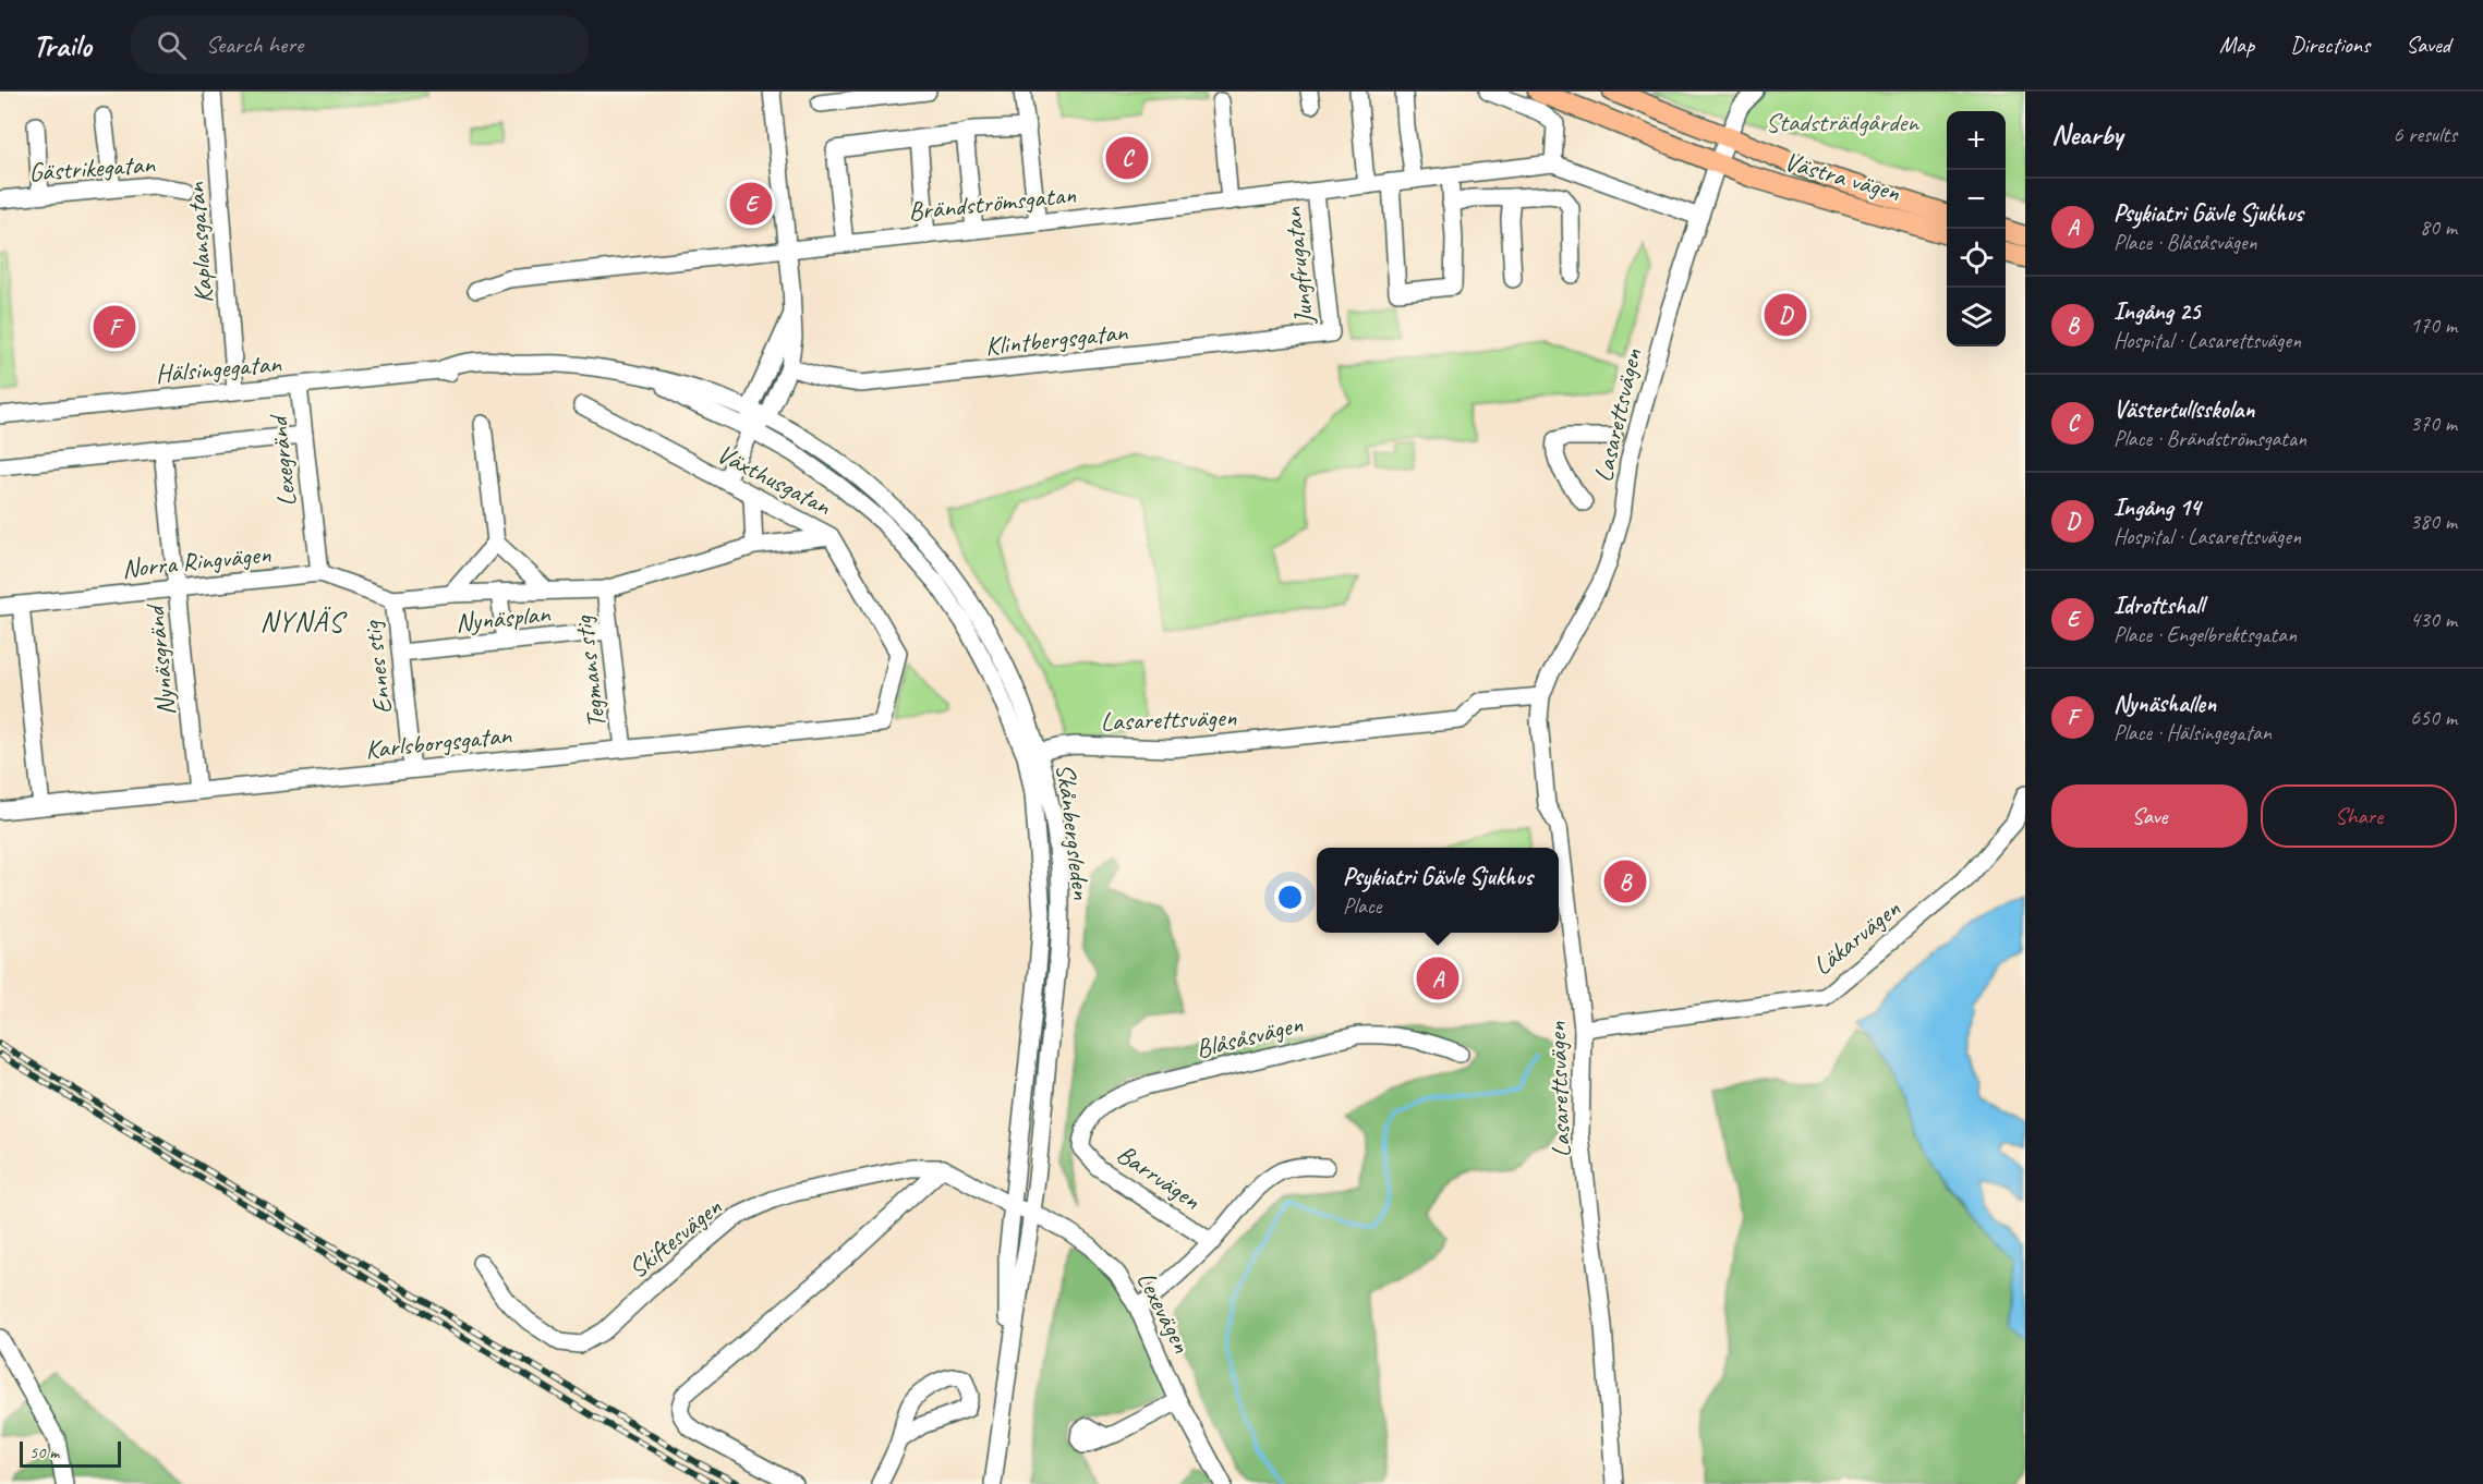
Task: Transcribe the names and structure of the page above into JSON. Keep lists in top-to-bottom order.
{
  "streets": {
    "main road": ["Västra vägen"],
    "street": [
      "Gästrikegatan",
      "Brändströmsgatan",
      "Kaplansgatan",
      "Jungfrugatan",
      "Klintbergsgatan",
      "Hälsingegatan",
      "Lasarettsvägen",
      "Lexegränd",
      "Växthusgatan",
      "Norra Ringvägen",
      "Nynäsplan",
      "Nynäsgränd",
      "Ennes stig",
      "Tegmans stig",
      "Karlsborgsgatan",
      "Skånbergsleden",
      "Läkarvägen",
      "Blåsåsvägen",
      "Barrvägen",
      "Skiftesvägen",
      "Lexevägen"
    ]
  },
  "crossings": [
    ["Västra vägen", "Lasarettsvägen"],
    ["Brändströmsgatan", "Jungfrugatan"],
    ["Brändströmsgatan", "Lasarettsvägen"],
    ["Kaplansgatan", "Hälsingegatan"],
    ["Jungfrugatan", "Klintbergsgatan"],
    ["Hälsingegatan", "Lexegränd"],
    ["Hälsingegatan", "Skånbergsleden"],
    ["Lasarettsvägen", "Skånbergsleden"],
    ["Lasarettsvägen", "Läkarvägen"],
    ["Lexegränd", "Norra Ringvägen"],
    ["Växthusgatan", "Karlsborgsgatan"],
    ["Norra Ringvägen", "Nynäsplan"],
    ["Norra Ringvägen", "Nynäsgränd"],
    ["Norra Ringvägen", "Ennes stig"],
    ["Nynäsplan", "Ennes stig"],
    ["Nynäsplan", "Tegmans stig"],
    ["Nynäsgränd", "Karlsborgsgatan"],
    ["Ennes stig", "Karlsborgsgatan"],
    ["Tegmans stig", "Karlsborgsgatan"],
    ["Skånbergsleden", "Skiftesvägen"],
    ["Skånbergsleden", "Lexevägen"],
    ["Blåsåsvägen", "Barrvägen"],
    ["Skiftesvägen", "Lexevägen"]
  ],
  "districts": ["NYNÄS"],
  "parks": ["Stadsträdgården"],
  "scale_bar": "50 m",
  "page": {
    "header": "Trailo",
    "search": "Search here",
    "nav": ["Map", "Directions", "Saved"],
    "heading": ["Nearby", "6 results"],
    "map_buttons": ["+", "−"],
    "pins": [
      "C",
      "E",
      "D",
      "F",
      "B",
      "A"
    ],
    "list": [
      {
        "mark": "A",
        "name": "Psykiatri Gävle Sjukhus",
        "note": "Place · Blåsåsvägen",
        "value": "80 m"
      },
      {
        "mark": "B",
        "name": "Ingång 25",
        "note": "Hospital · Lasarettsvägen",
        "value": "170 m"
      },
      {
        "mark": "C",
        "name": "Västertullsskolan",
        "note": "Place · Brändströmsgatan",
        "value": "370 m"
      },
      {
        "mark": "D",
        "name": "Ingång 14",
        "note": "Hospital · Lasarettsvägen",
        "value": "380 m"
      },
      {
        "mark": "E",
        "name": "Idrottshall",
        "note": "Place · Engelbrektsgatan",
        "value": "430 m"
      },
      {
        "mark": "F",
        "name": "Nynäshallen",
        "note": "Place · Hälsingegatan",
        "value": "650 m"
      }
    ],
    "buttons": ["Save", "Share"],
    "popup": ["Psykiatri Gävle Sjukhus", "Place"],
    "scale": "50 m"
  }
}
